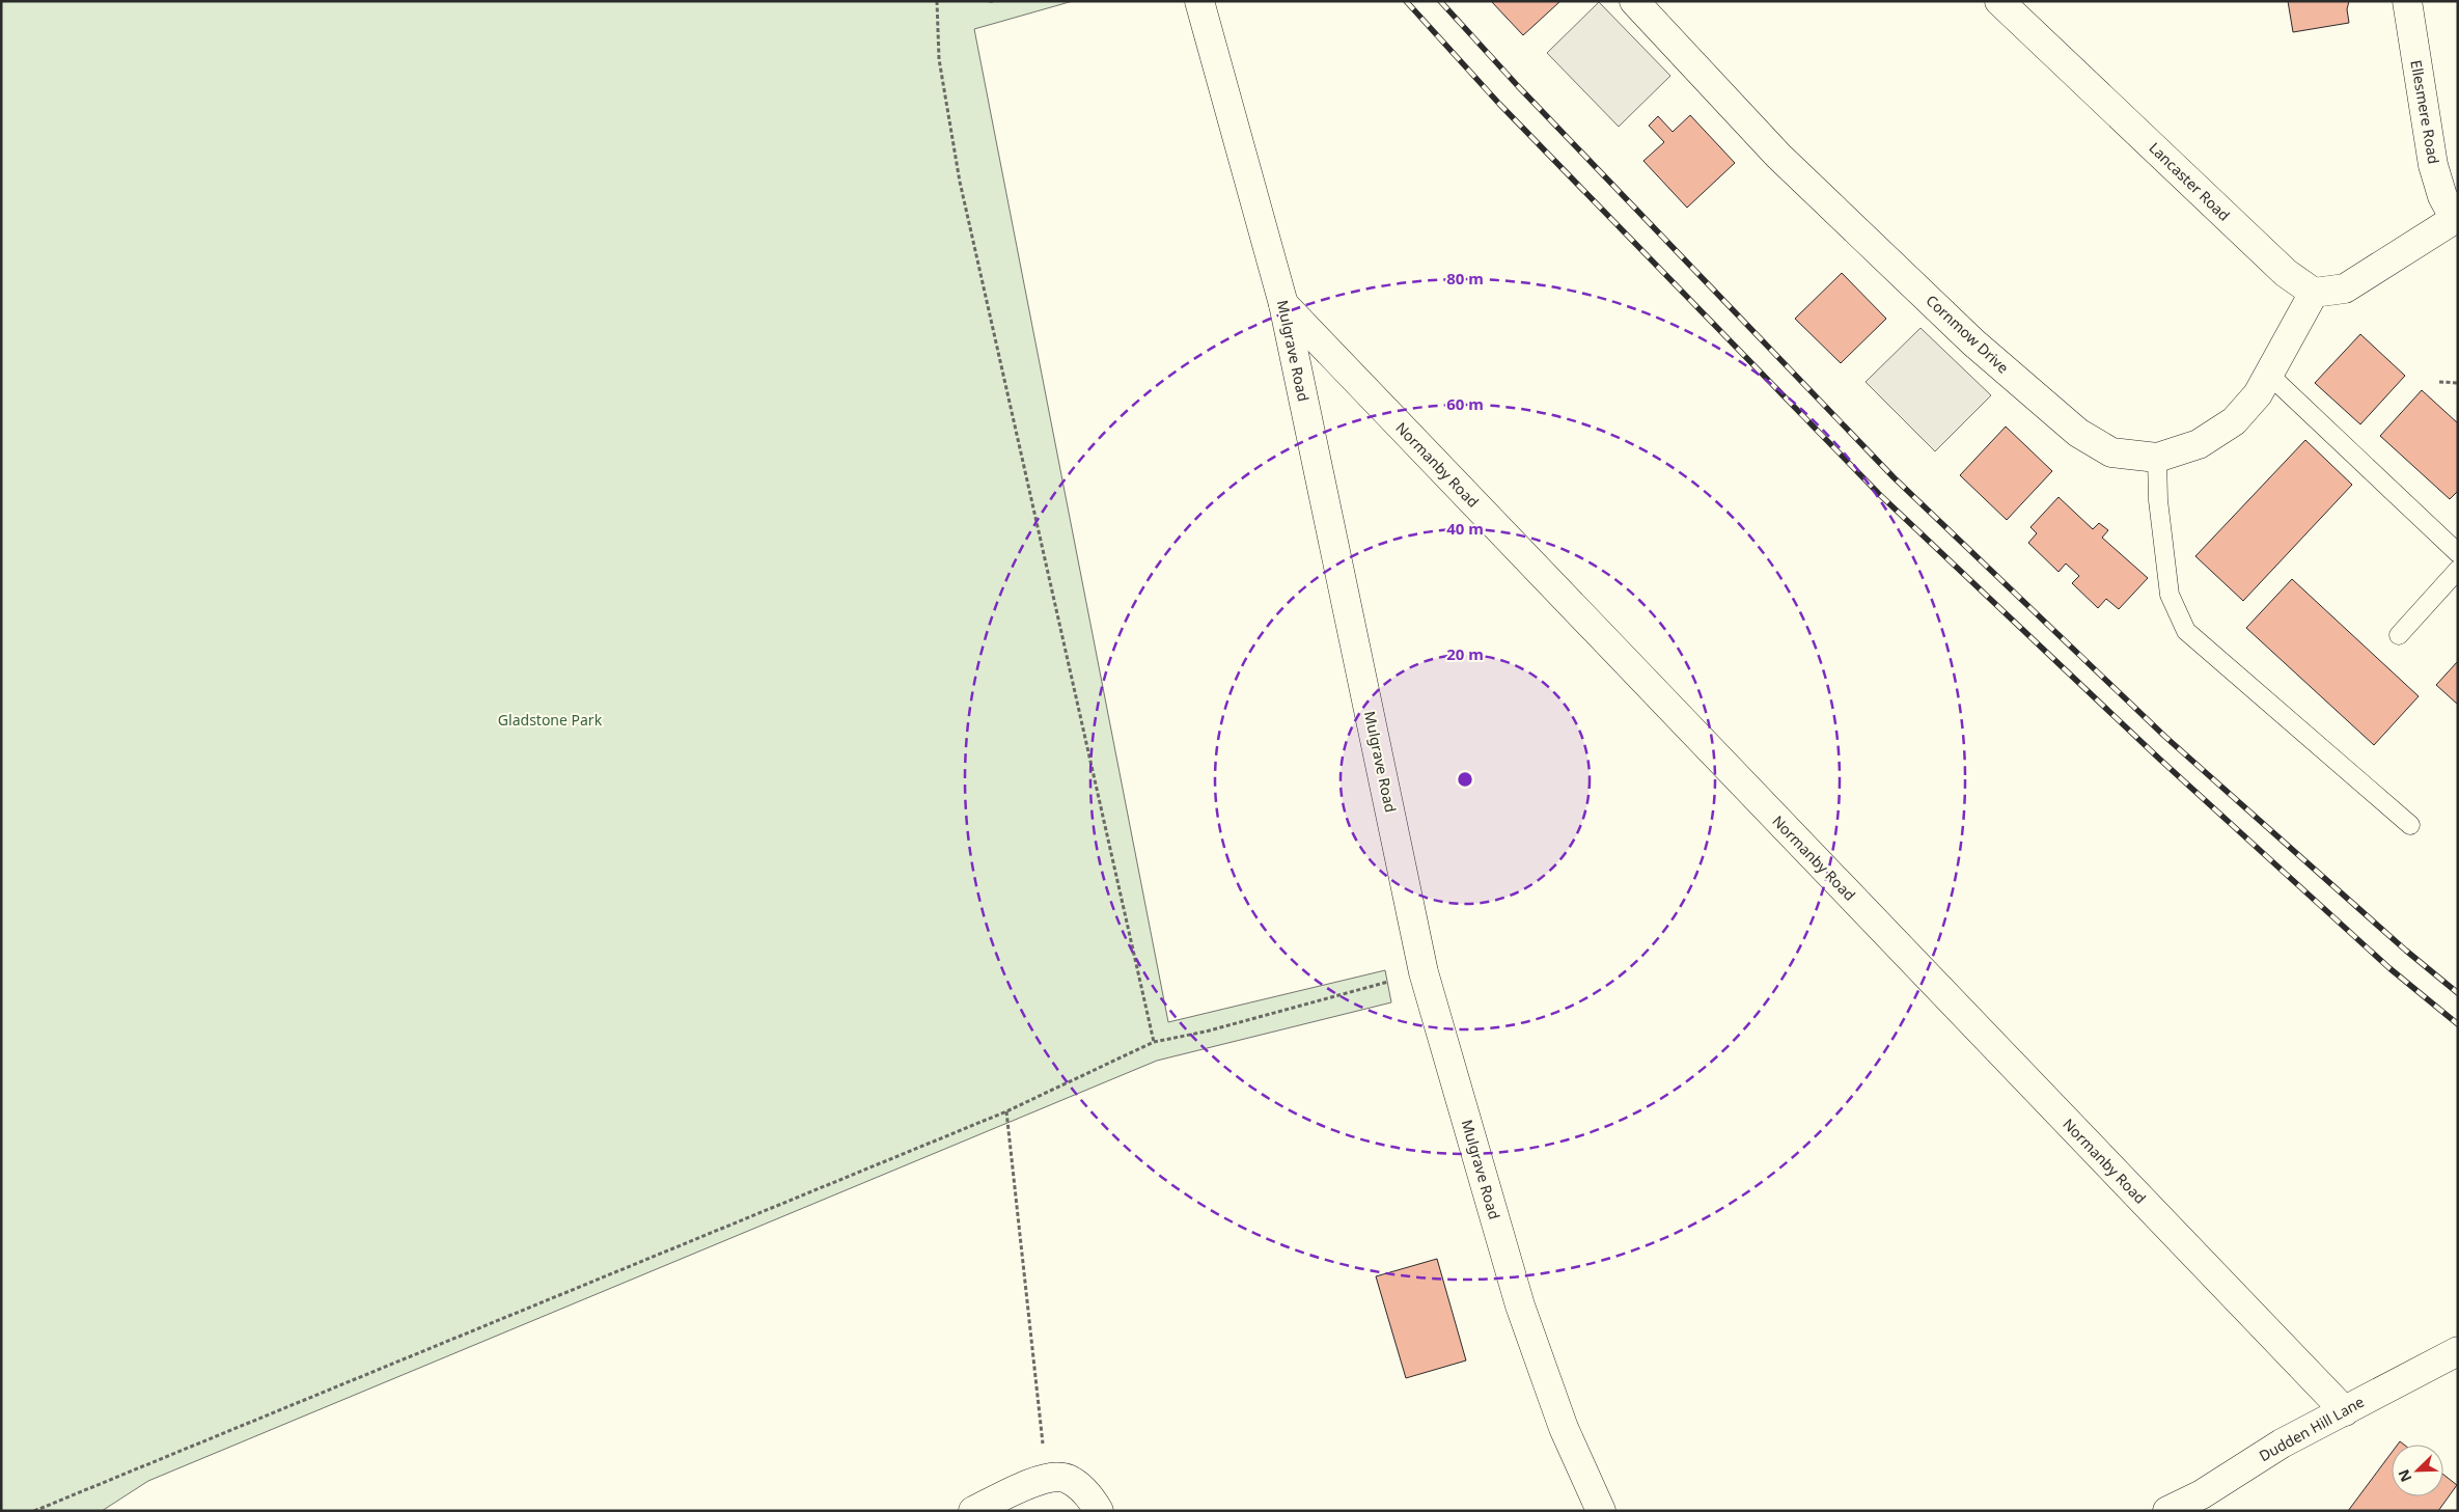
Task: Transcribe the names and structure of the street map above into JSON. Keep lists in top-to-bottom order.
{
  "streets": {
    "street": [
      "Ellesmere Road",
      "Lancaster Road",
      "Cornmow Drive",
      "Mulgrave Road",
      "Normanby Road",
      "Dudden Hill Lane"
    ]
  },
  "crossings": [
    ["Lancaster Road", "Cornmow Drive"],
    ["Mulgrave Road", "Normanby Road"],
    ["Normanby Road", "Dudden Hill Lane"]
  ],
  "parks": ["Gladstone Park"],
  "north": "bottom left",
  "rings": [
    "80 m",
    "60 m",
    "40 m",
    "20 m"
  ]
}
